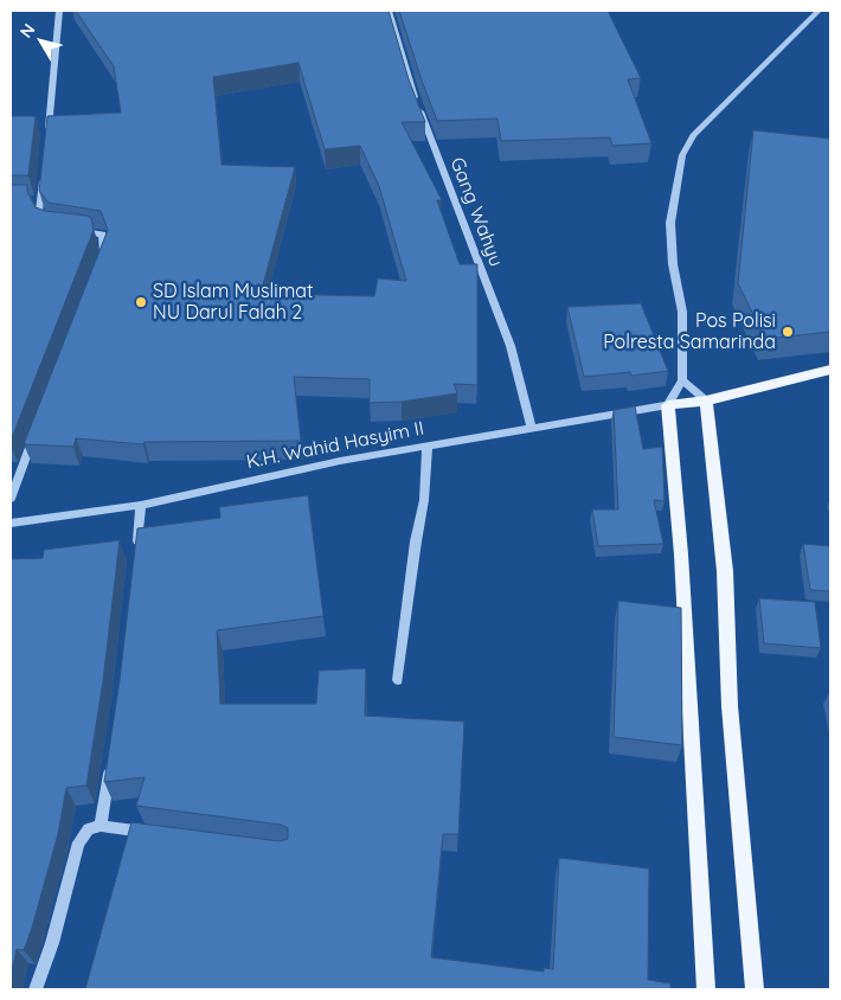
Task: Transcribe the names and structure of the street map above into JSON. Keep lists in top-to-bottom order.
{
  "streets": {
    "street": ["Gang Wahyu", "K.H. Wahid Hasyim II"]
  },
  "crossings": [
    ["Gang Wahyu", "K.H. Wahid Hasyim II"]
  ],
  "places": ["SD Islam Muslimat NU Darul Falah 2", "Pos Polisi Polresta Samarinda"],
  "north": "top left"
}
